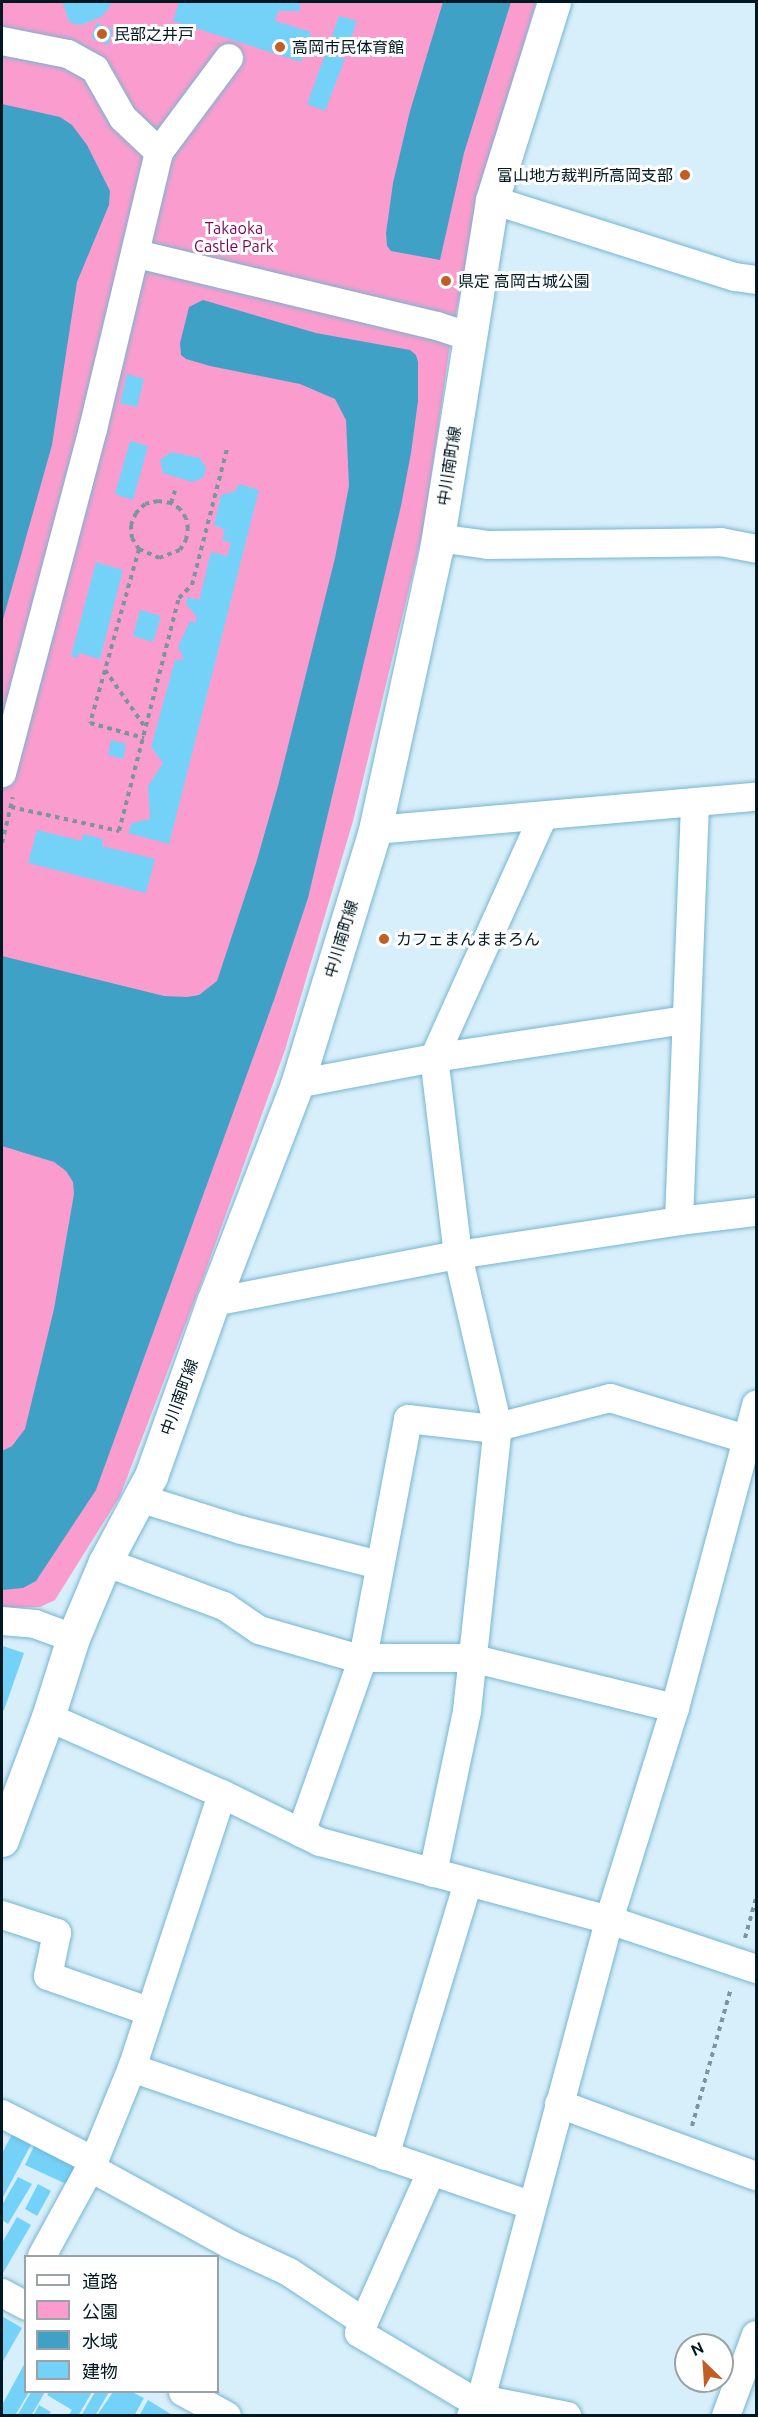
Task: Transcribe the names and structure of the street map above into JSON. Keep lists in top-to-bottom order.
{
  "streets": {
    "main road": ["中川南町線"]
  },
  "parks": ["Takaoka Castle Park"],
  "places": [
    "民部之井戸",
    "高岡市民体育館",
    "富山地方裁判所高岡支部",
    "県定 高岡古城公園",
    "カフェまんままろん"
  ],
  "legend": [
    "道路",
    "公園",
    "水域",
    "建物"
  ],
  "north": "top left"
}
